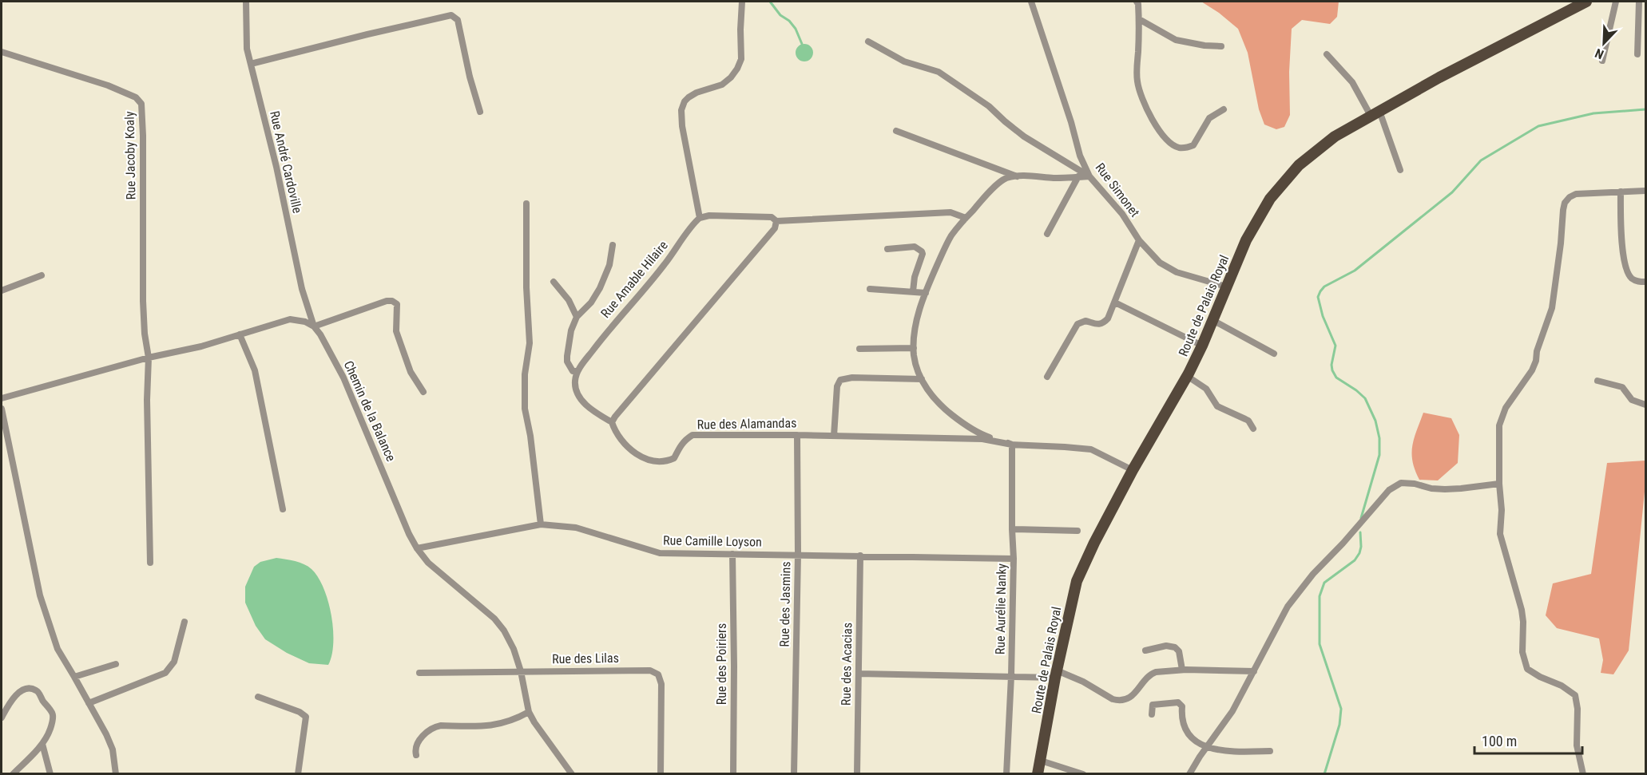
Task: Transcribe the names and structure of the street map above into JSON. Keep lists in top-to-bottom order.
{
  "streets": {
    "main road": ["Route de Palais Royal"],
    "street": [
      "Rue Jacoby Koaly",
      "Rue André Cardoville",
      "Rue Simonet",
      "Rue Amable Hilaire",
      "Chemin de la Balance",
      "Rue des Alamandas",
      "Rue Camille Loyson",
      "Rue des Jasmins",
      "Rue Aurélie Nanky",
      "Rue des Lilas",
      "Rue des Poiriers",
      "Rue des Acacias"
    ]
  },
  "crossings": [
    ["Rue André Cardoville", "Chemin de la Balance"],
    ["Rue Simonet", "Route de Palais Royal"],
    ["Route de Palais Royal", "Rue des Alamandas"],
    ["Chemin de la Balance", "Rue Camille Loyson"],
    ["Chemin de la Balance", "Rue des Lilas"],
    ["Rue des Alamandas", "Rue des Jasmins"],
    ["Rue des Alamandas", "Rue Aurélie Nanky"],
    ["Rue Camille Loyson", "Rue des Jasmins"],
    ["Rue Camille Loyson", "Rue Aurélie Nanky"],
    ["Rue Camille Loyson", "Rue des Poiriers"],
    ["Rue Camille Loyson", "Rue des Acacias"]
  ],
  "scale_bar": "100 m",
  "north": "bottom left"
}
